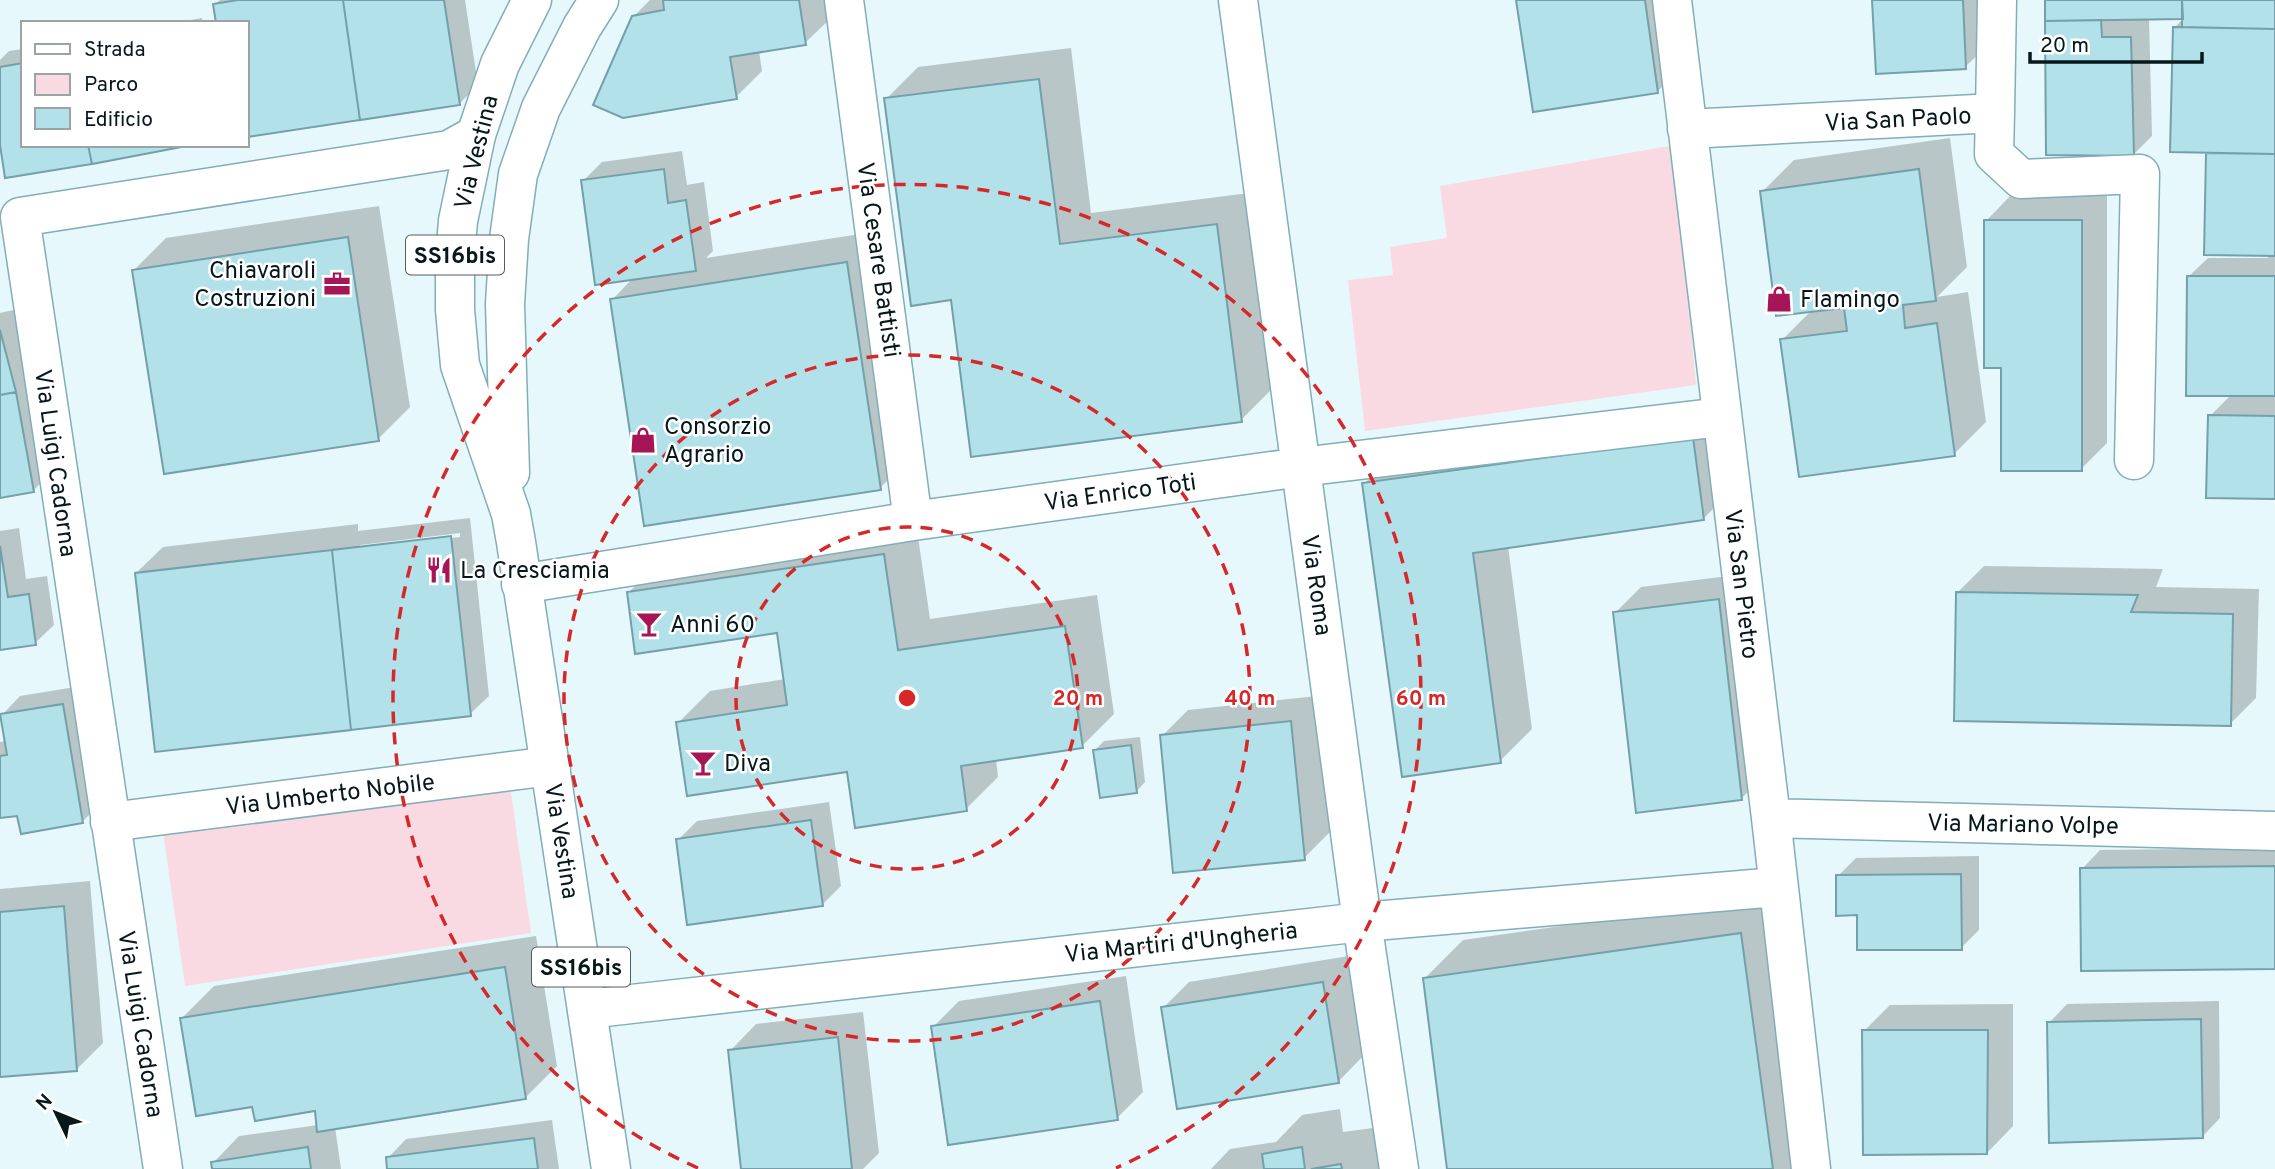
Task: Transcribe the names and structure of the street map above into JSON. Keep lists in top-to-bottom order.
{
  "streets": {
    "street": [
      "Via San Paolo",
      "Via Vestina",
      "SS16bis",
      "Via Cesare Battisti",
      "Via Luigi Cadorna",
      "Via Enrico Toti",
      "Via San Pietro",
      "Via Roma",
      "Via Umberto Nobile",
      "Via Mariano Volpe",
      "Via Martiri d'Ungheria"
    ]
  },
  "crossings": [
    ["Via San Paolo", "Via San Pietro"],
    ["Via Vestina", "Via Luigi Cadorna"],
    ["Via Vestina", "Via Enrico Toti"],
    ["Via Vestina", "Via Umberto Nobile"],
    ["Via Vestina", "Via Martiri d'Ungheria"],
    ["Via Cesare Battisti", "Via Enrico Toti"],
    ["Via Luigi Cadorna", "Via Umberto Nobile"],
    ["Via Enrico Toti", "Via San Pietro"],
    ["Via Enrico Toti", "Via Roma"],
    ["Via San Pietro", "Via Mariano Volpe"],
    ["Via San Pietro", "Via Martiri d'Ungheria"],
    ["Via Roma", "Via Martiri d'Ungheria"]
  ],
  "places": {
    "office": ["Chiavaroli Costruzioni"],
    "shop": ["Flamingo", "Consorzio Agrario"],
    "restaurant": ["La Cresciamia"],
    "bar": ["Anni 60", "Diva"]
  },
  "legend": ["Strada", "Parco", "Edificio"],
  "scale_bar": "20 m",
  "north": "top left",
  "rings": ["20 m", "40 m", "60 m"]
}
